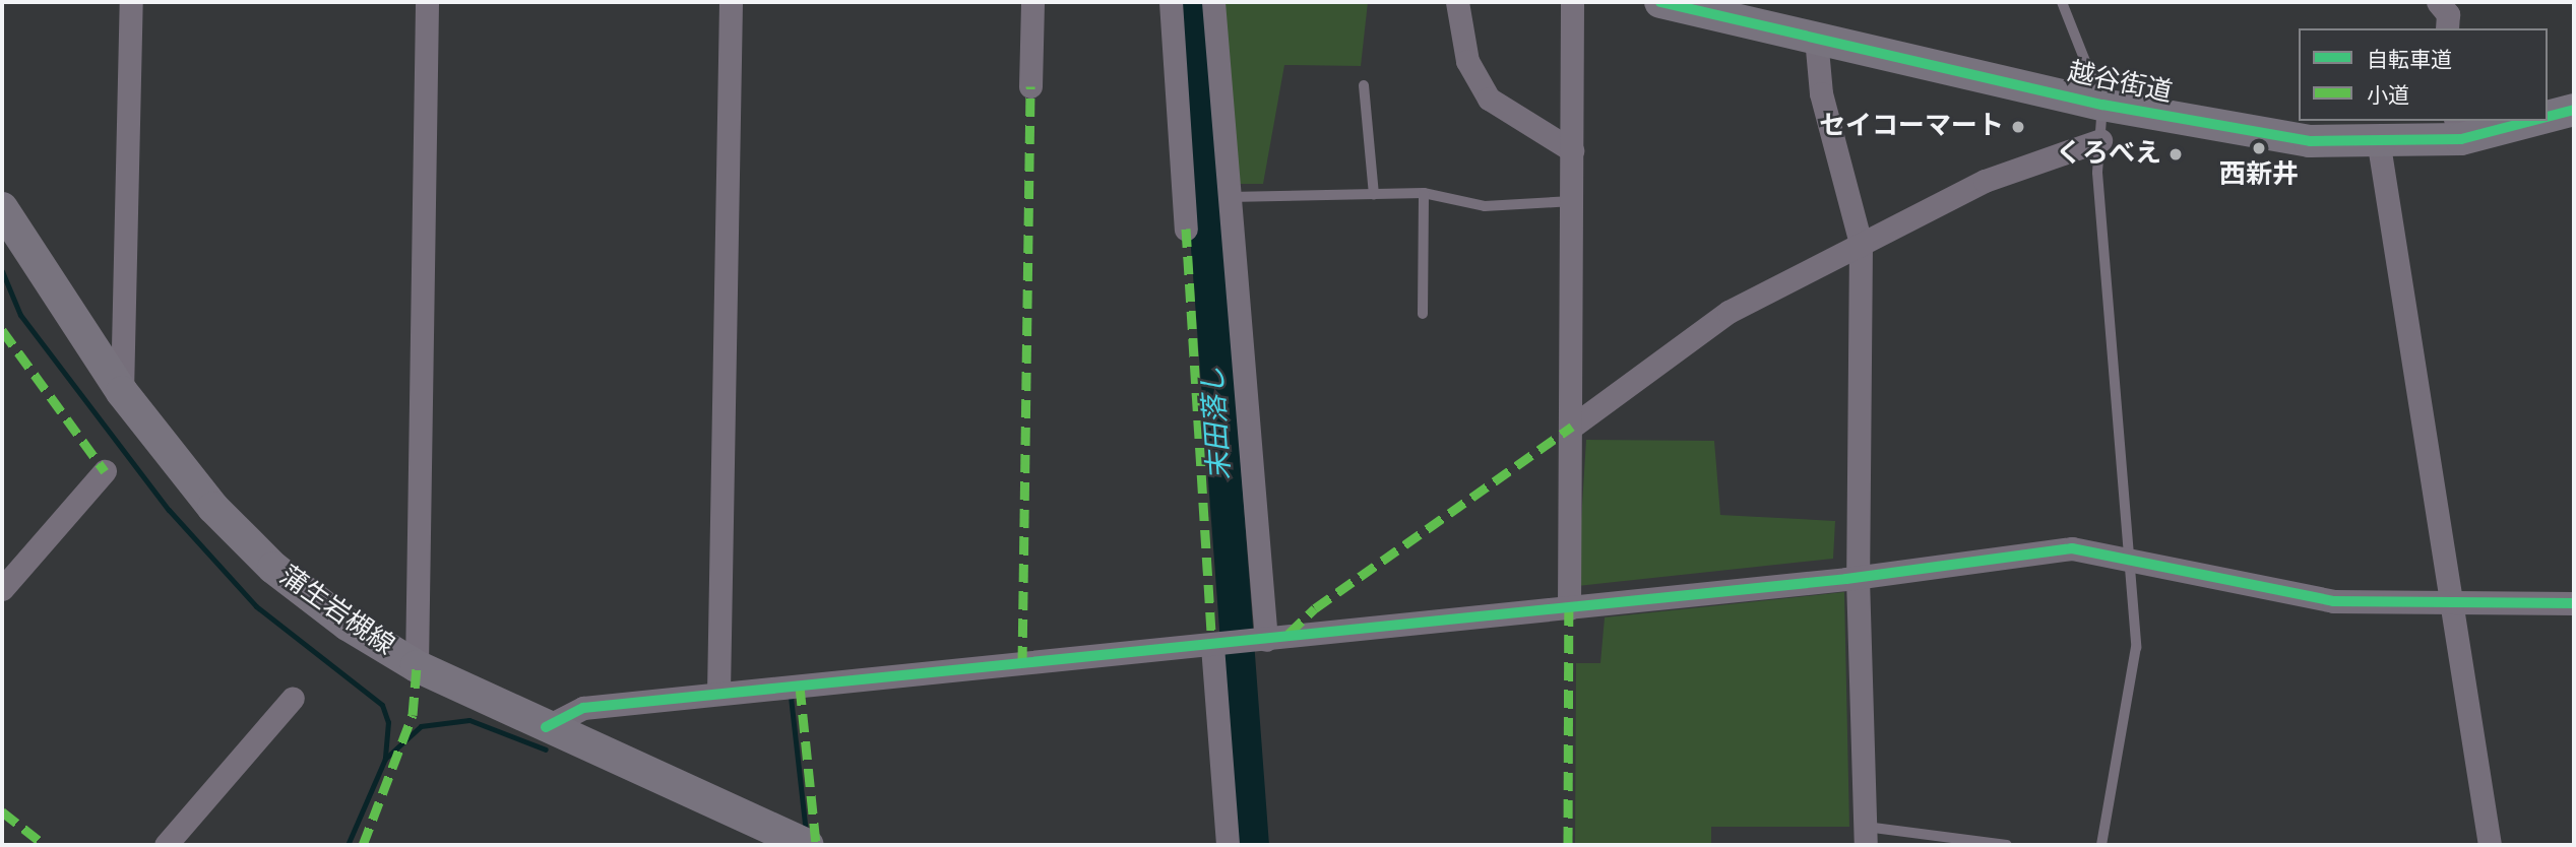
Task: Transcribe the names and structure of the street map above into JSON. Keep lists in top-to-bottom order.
{
  "streets": {
    "main road": ["越谷街道", "蒲生岩槻線"]
  },
  "water": ["末田落し"],
  "places": ["セイコーマート", "西新井", "くろべえ"],
  "legend": ["自転車道", "小道"]
}
